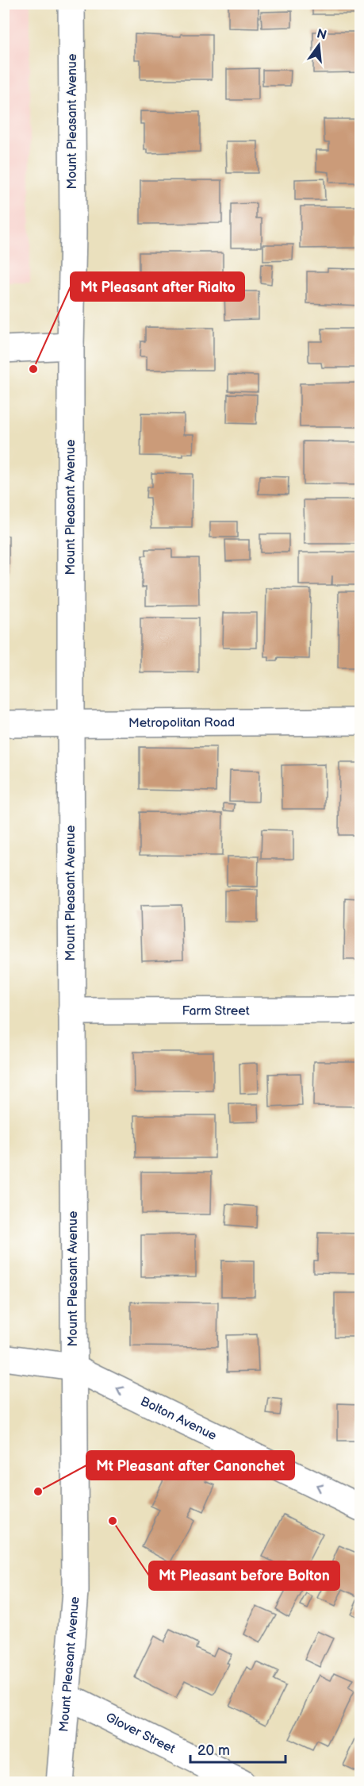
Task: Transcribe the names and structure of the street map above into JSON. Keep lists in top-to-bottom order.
{
  "streets": {
    "main road": [
      "Mount Pleasant Avenue",
      "Metropolitan Road",
      "Farm Street",
      "Bolton Avenue",
      "Glover Street"
    ]
  },
  "crossings": [
    ["Mount Pleasant Avenue", "Metropolitan Road"],
    ["Mount Pleasant Avenue", "Farm Street"],
    ["Mount Pleasant Avenue", "Bolton Avenue"],
    ["Mount Pleasant Avenue", "Glover Street"]
  ],
  "one_way": ["Bolton Avenue"],
  "places": ["Mt Pleasant after Rialto", "Mt Pleasant after Canonchet", "Mt Pleasant before Bolton"],
  "scale_bar": "20 m",
  "north": "top"
}
